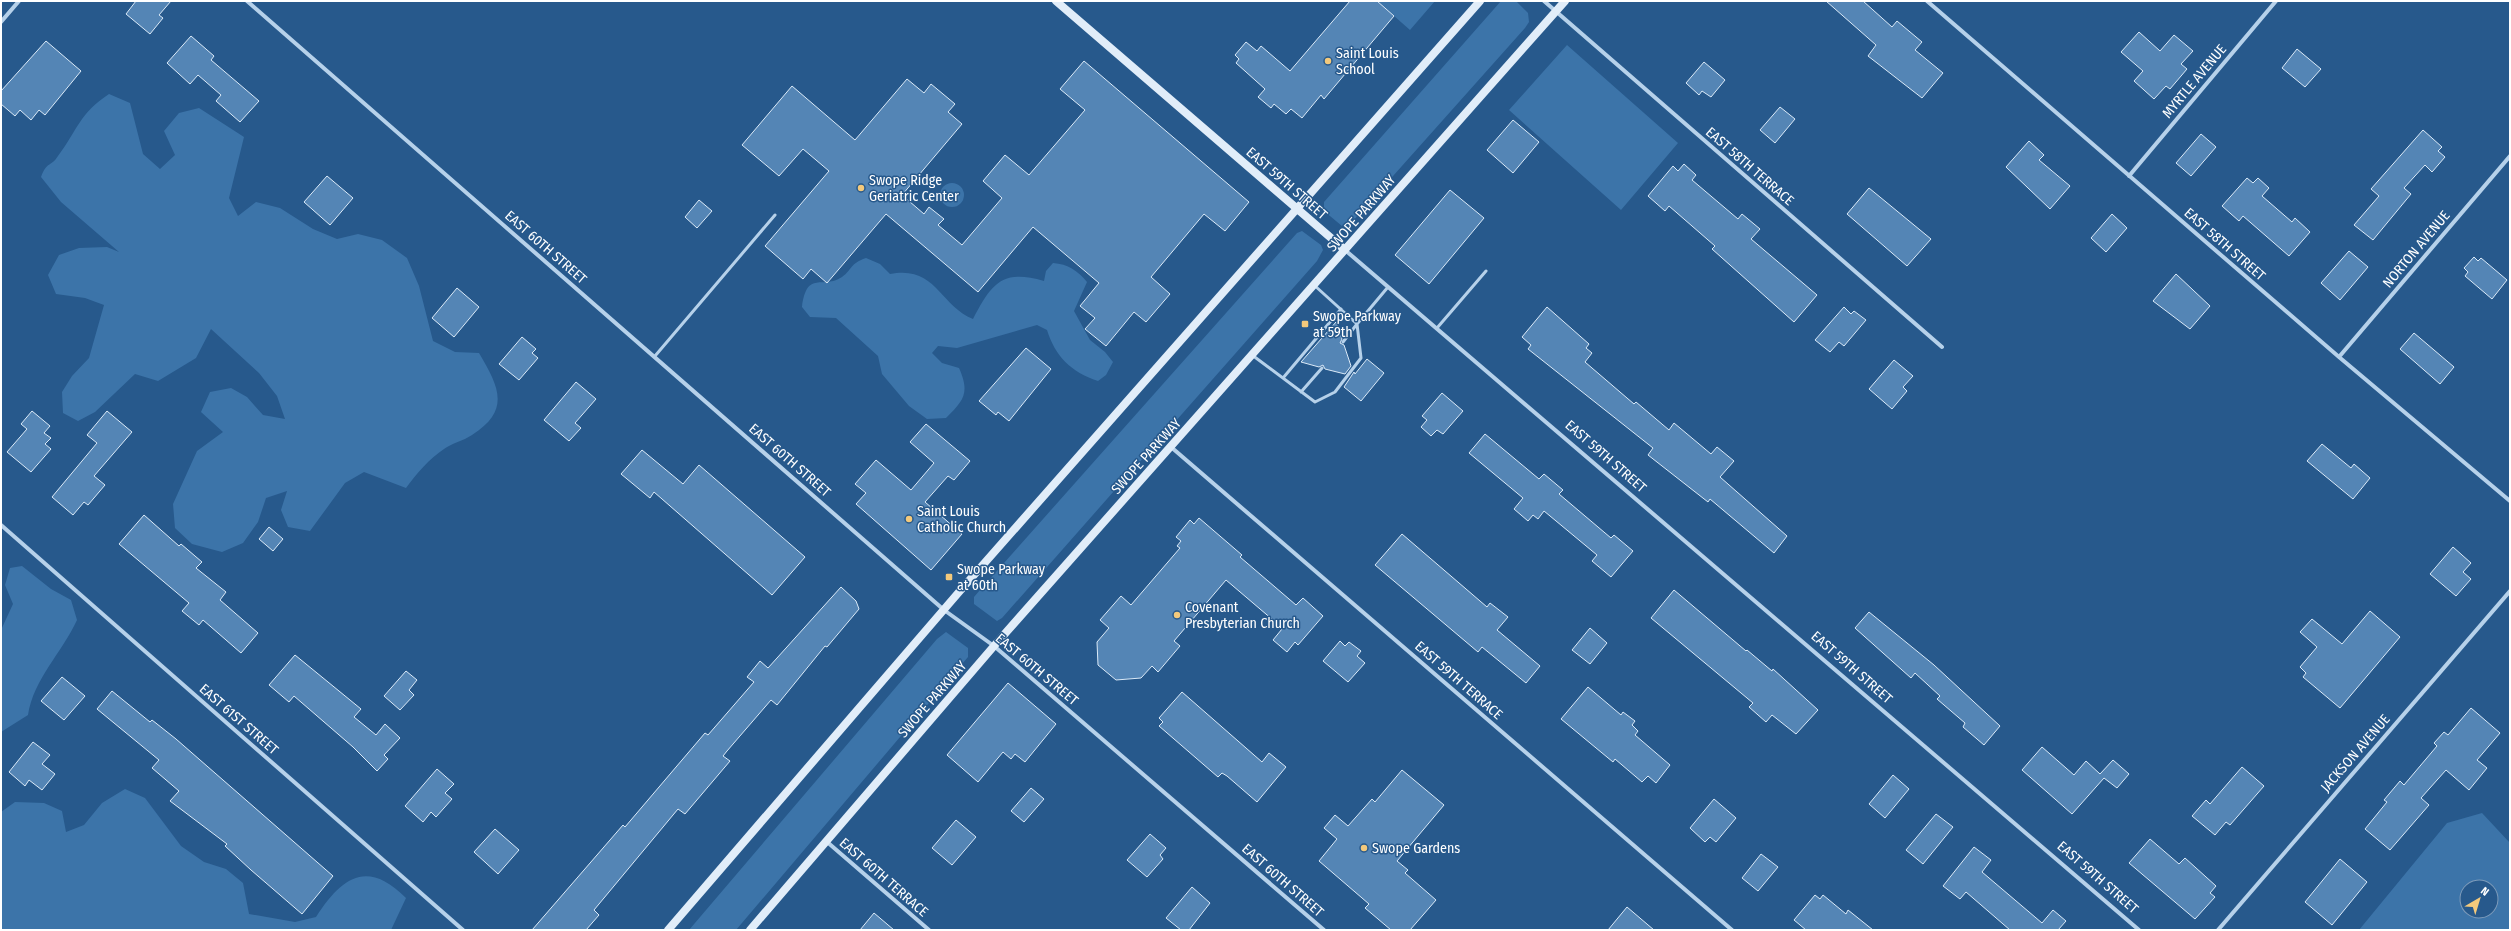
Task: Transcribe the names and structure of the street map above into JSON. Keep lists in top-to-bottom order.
{
  "streets": {
    "main road": ["EAST 59TH STREET", "SWOPE PARKWAY"],
    "street": [
      "MYRTLE AVENUE",
      "EAST 58TH TERRACE",
      "EAST 58TH STREET",
      "EAST 60TH STREET",
      "NORTON AVENUE",
      "EAST 59TH TERRACE",
      "EAST 61ST STREET",
      "JACKSON AVENUE",
      "EAST 60TH TERRACE"
    ]
  },
  "crossings": [
    ["MYRTLE AVENUE", "EAST 58TH STREET"],
    ["EAST 58TH TERRACE", "SWOPE PARKWAY"],
    ["EAST 59TH STREET", "SWOPE PARKWAY"],
    ["SWOPE PARKWAY", "EAST 60TH STREET"],
    ["SWOPE PARKWAY", "EAST 59TH TERRACE"],
    ["SWOPE PARKWAY", "EAST 60TH TERRACE"],
    ["EAST 58TH STREET", "NORTON AVENUE"]
  ],
  "places": {
    "other": [
      "Saint Louis School",
      "Swope Ridge Geriatric Center",
      "Saint Louis Catholic Church",
      "Covenant Presbyterian Church",
      "Swope Gardens"
    ],
    "transit": ["Swope Parkway at 59th", "Swope Parkway at 60th"]
  },
  "north": "top right"
}
